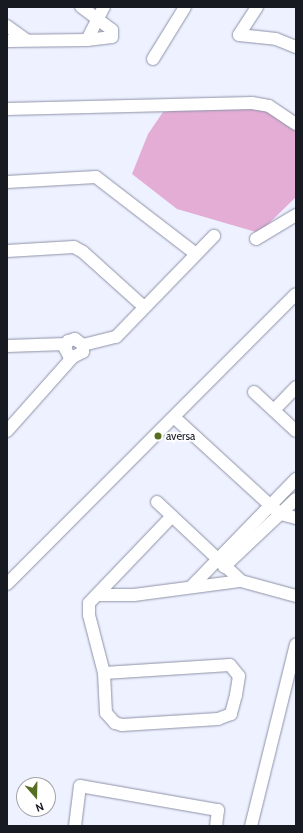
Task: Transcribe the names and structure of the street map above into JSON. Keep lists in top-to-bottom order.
{
  "places": ["aversa"],
  "north": "bottom"
}
